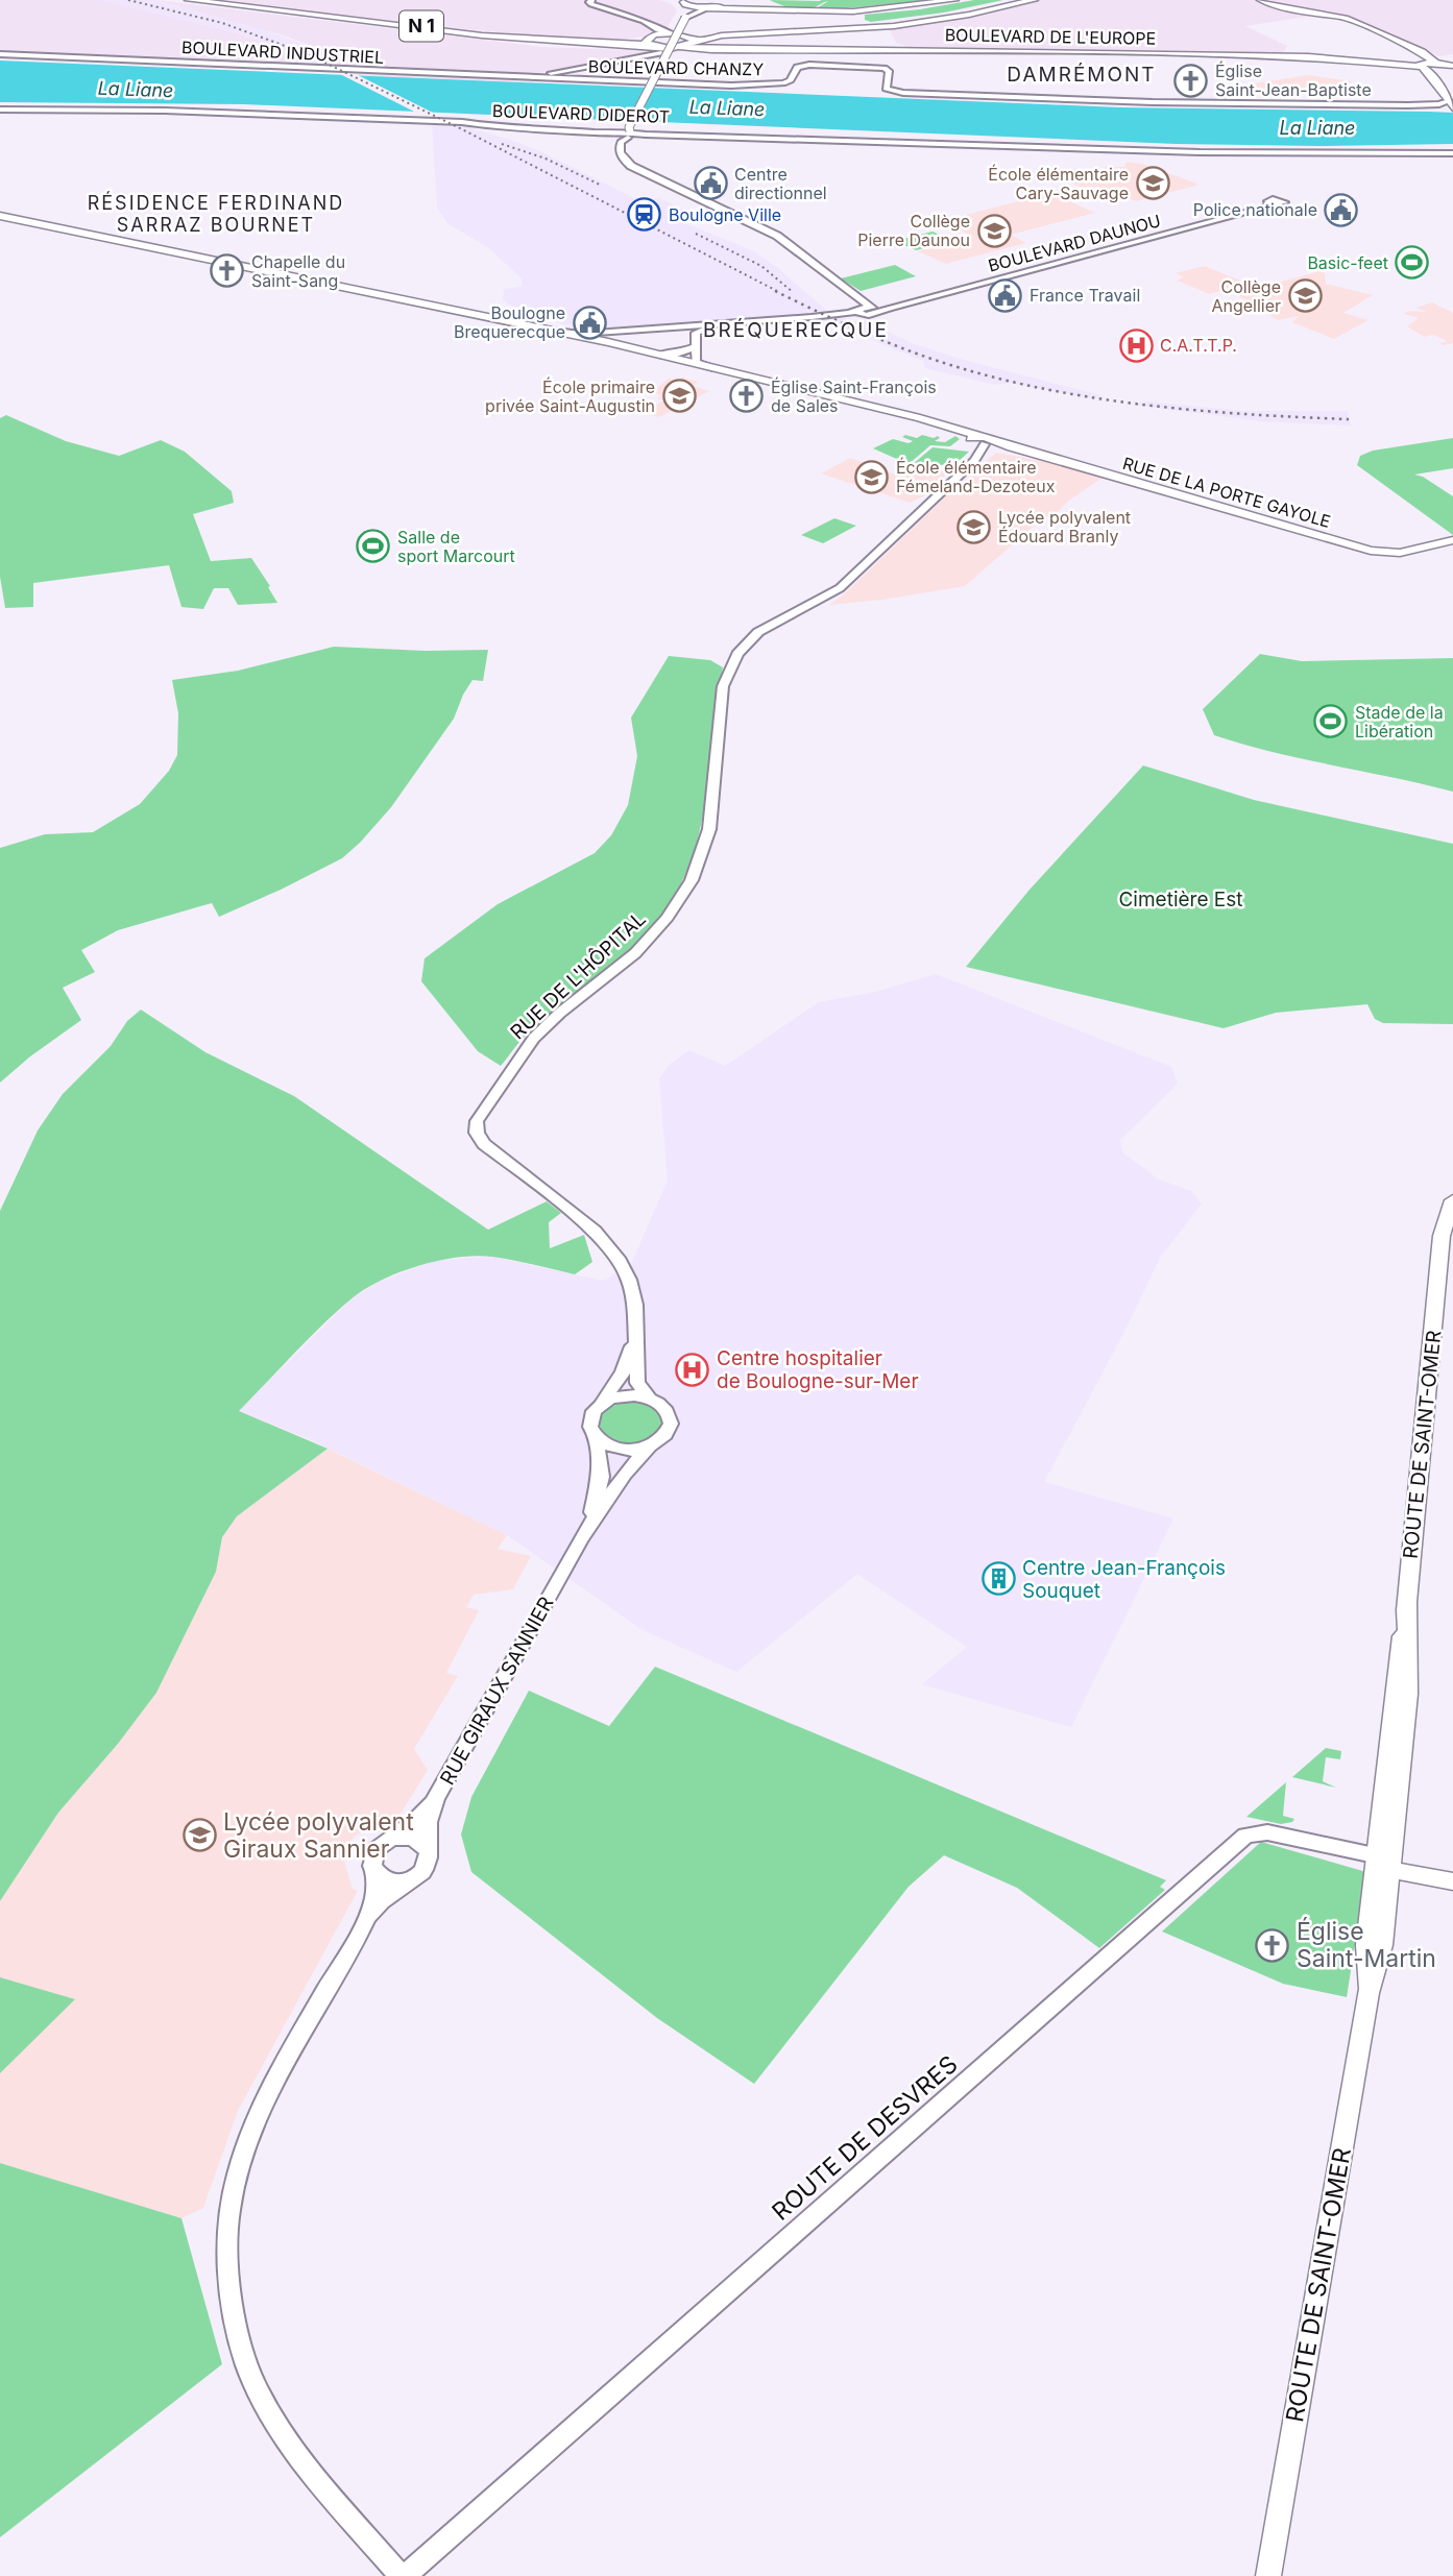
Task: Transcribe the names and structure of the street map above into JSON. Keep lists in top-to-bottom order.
{
  "streets": {
    "main road": [
      "N 1",
      "BOULEVARD DE L'EUROPE",
      "RUE DE LA PORTE GAYOLE",
      "ROUTE DE SAINT-OMER"
    ],
    "street": [
      "BOULEVARD INDUSTRIEL",
      "BOULEVARD CHANZY",
      "BOULEVARD DIDEROT",
      "BOULEVARD DAUNOU",
      "RUE DE L'HÔPITAL",
      "RUE GIRAUX SANNIER",
      "ROUTE DE DESVRES"
    ]
  },
  "crossings": [
    ["N 1", "BOULEVARD DE L'EUROPE"],
    ["BOULEVARD INDUSTRIEL", "BOULEVARD CHANZY"],
    ["RUE DE LA PORTE GAYOLE", "RUE DE L'HÔPITAL"],
    ["ROUTE DE SAINT-OMER", "ROUTE DE DESVRES"]
  ],
  "districts": ["DAMRÉMONT", "RÉSIDENCE FERDINAND SARRAZ BOURNET", "BRÉQUERECQUE"],
  "water": ["La Liane"],
  "parks": ["Cimetière Est"],
  "places": {
    "church": [
      "Église Saint-Jean-Baptiste",
      "Chapelle du Saint-Sang",
      "Église Saint-François de Sales",
      "Église Saint-Martin"
    ],
    "public building": [
      "Centre directionnel",
      "Police nationale",
      "France Travail",
      "Boulogne Brequerecque"
    ],
    "school or university": [
      "École élémentaire Cary-Sauvage",
      "Collège Pierre Daunou",
      "Collège Angellier",
      "École primaire privée Saint-Augustin",
      "École élémentaire Fémeland-Dezoteux",
      "Lycée polyvalent Édouard Branly",
      "Lycée polyvalent Giraux Sannier"
    ],
    "station": ["Boulogne Ville"],
    "sports": ["Basic-feet", "Salle de sport Marcourt", "Stade de la Libération"],
    "hospital": ["C.A.T.T.P.", "Centre hospitalier de Boulogne-sur-Mer"],
    "building": ["Centre Jean-François Souquet"]
  }
}
